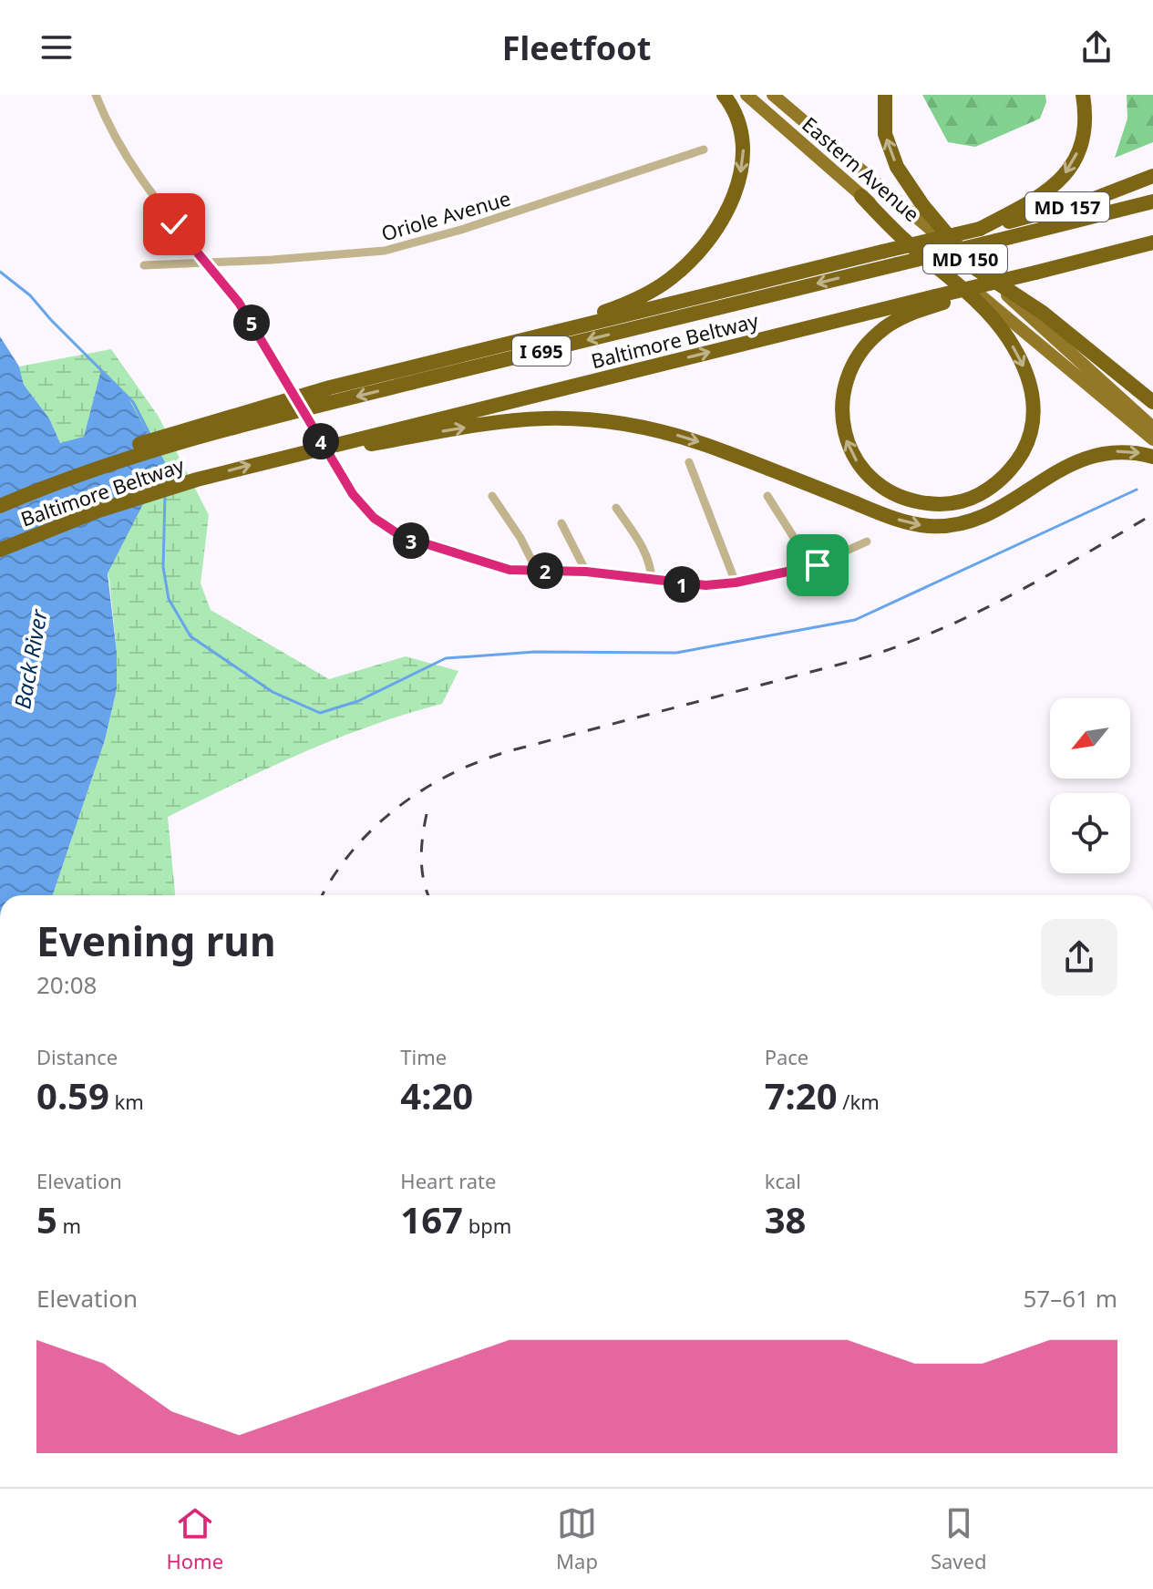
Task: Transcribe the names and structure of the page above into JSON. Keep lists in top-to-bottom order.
{
  "streets": {
    "highway": ["MD 157", "Baltimore Beltway", "I 695"],
    "main road": ["Eastern Avenue", "MD 150"],
    "street": ["Oriole Avenue"]
  },
  "water": ["Back River"],
  "north": "bottom left",
  "page": {
    "header": "Fleetfoot",
    "pins": [
      "5",
      "4",
      "3",
      "2",
      "1"
    ],
    "heading": ["Evening run", "20:08"],
    "stats": [
      ["Distance", "0.59 km"],
      ["Time", "4:20"],
      ["Pace", "7:20 /km"],
      ["Elevation", "5 m"],
      ["Heart rate", "167 bpm"],
      ["kcal", "38"]
    ],
    "chart": ["Elevation", "57–61 m"],
    "tabs": ["Home", "Map", "Saved"]
  }
}
